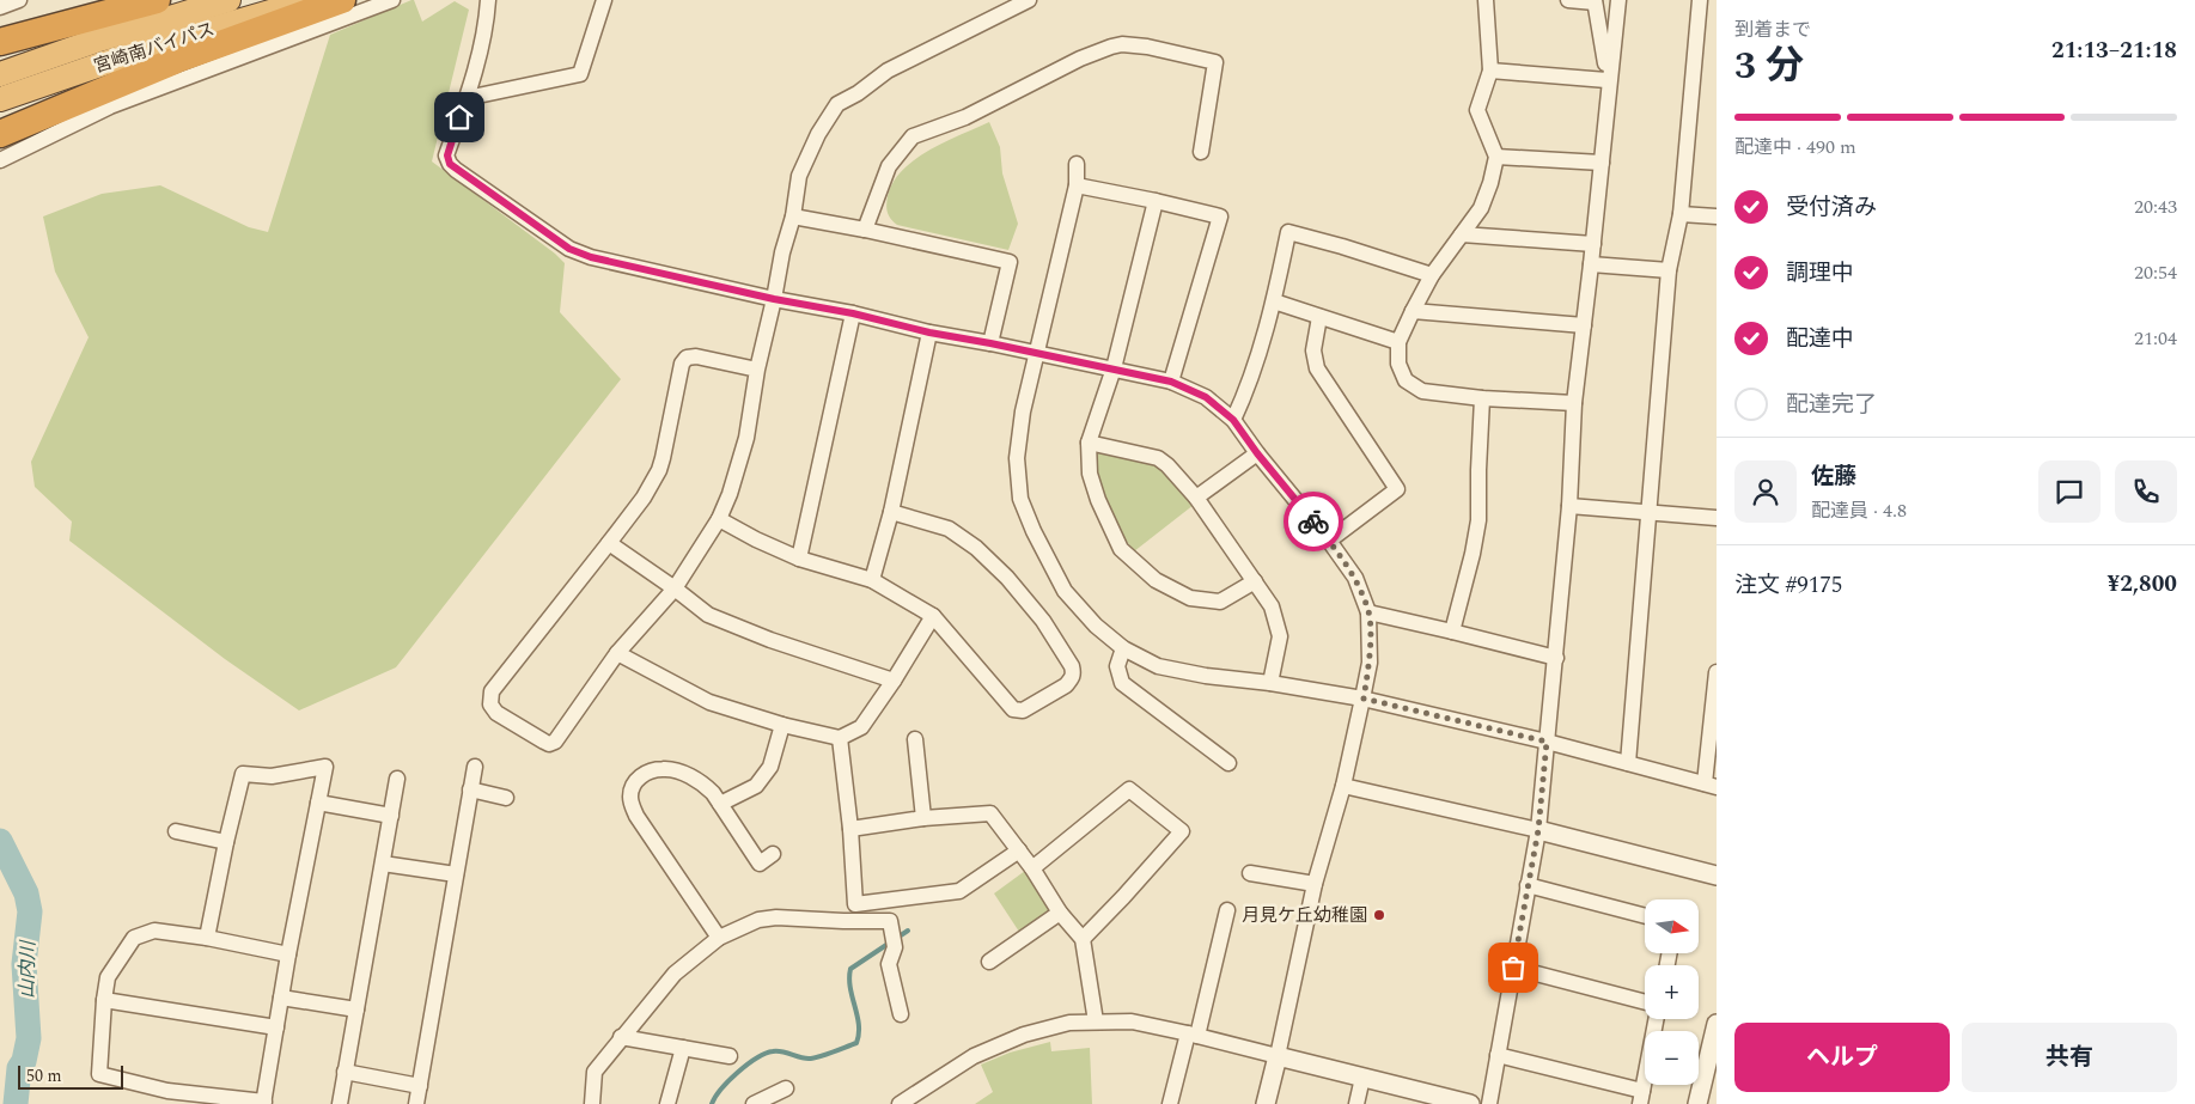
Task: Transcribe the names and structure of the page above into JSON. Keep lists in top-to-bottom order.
{
  "streets": {
    "highway": ["宮崎南バイパス"]
  },
  "water": ["山内川"],
  "places": ["月見ケ丘幼稚園"],
  "scale_bar": "50 m",
  "north": "right",
  "page": {
    "heading": ["3 分", "到着まで", "21:13–21:18"],
    "panel": [
      "佐藤",
      "配達員 · 4.8",
      "注文 #9175",
      "¥2,800"
    ],
    "bar": "配達中 · 490 m",
    "list": [
      ["受付済み", "20:43"],
      ["調理中", "20:54"],
      ["配達中", "21:04"],
      "配達完了"
    ],
    "map_buttons": ["+", "−"],
    "buttons": ["ヘルプ", "共有"],
    "scale": "50 m"
  }
}
